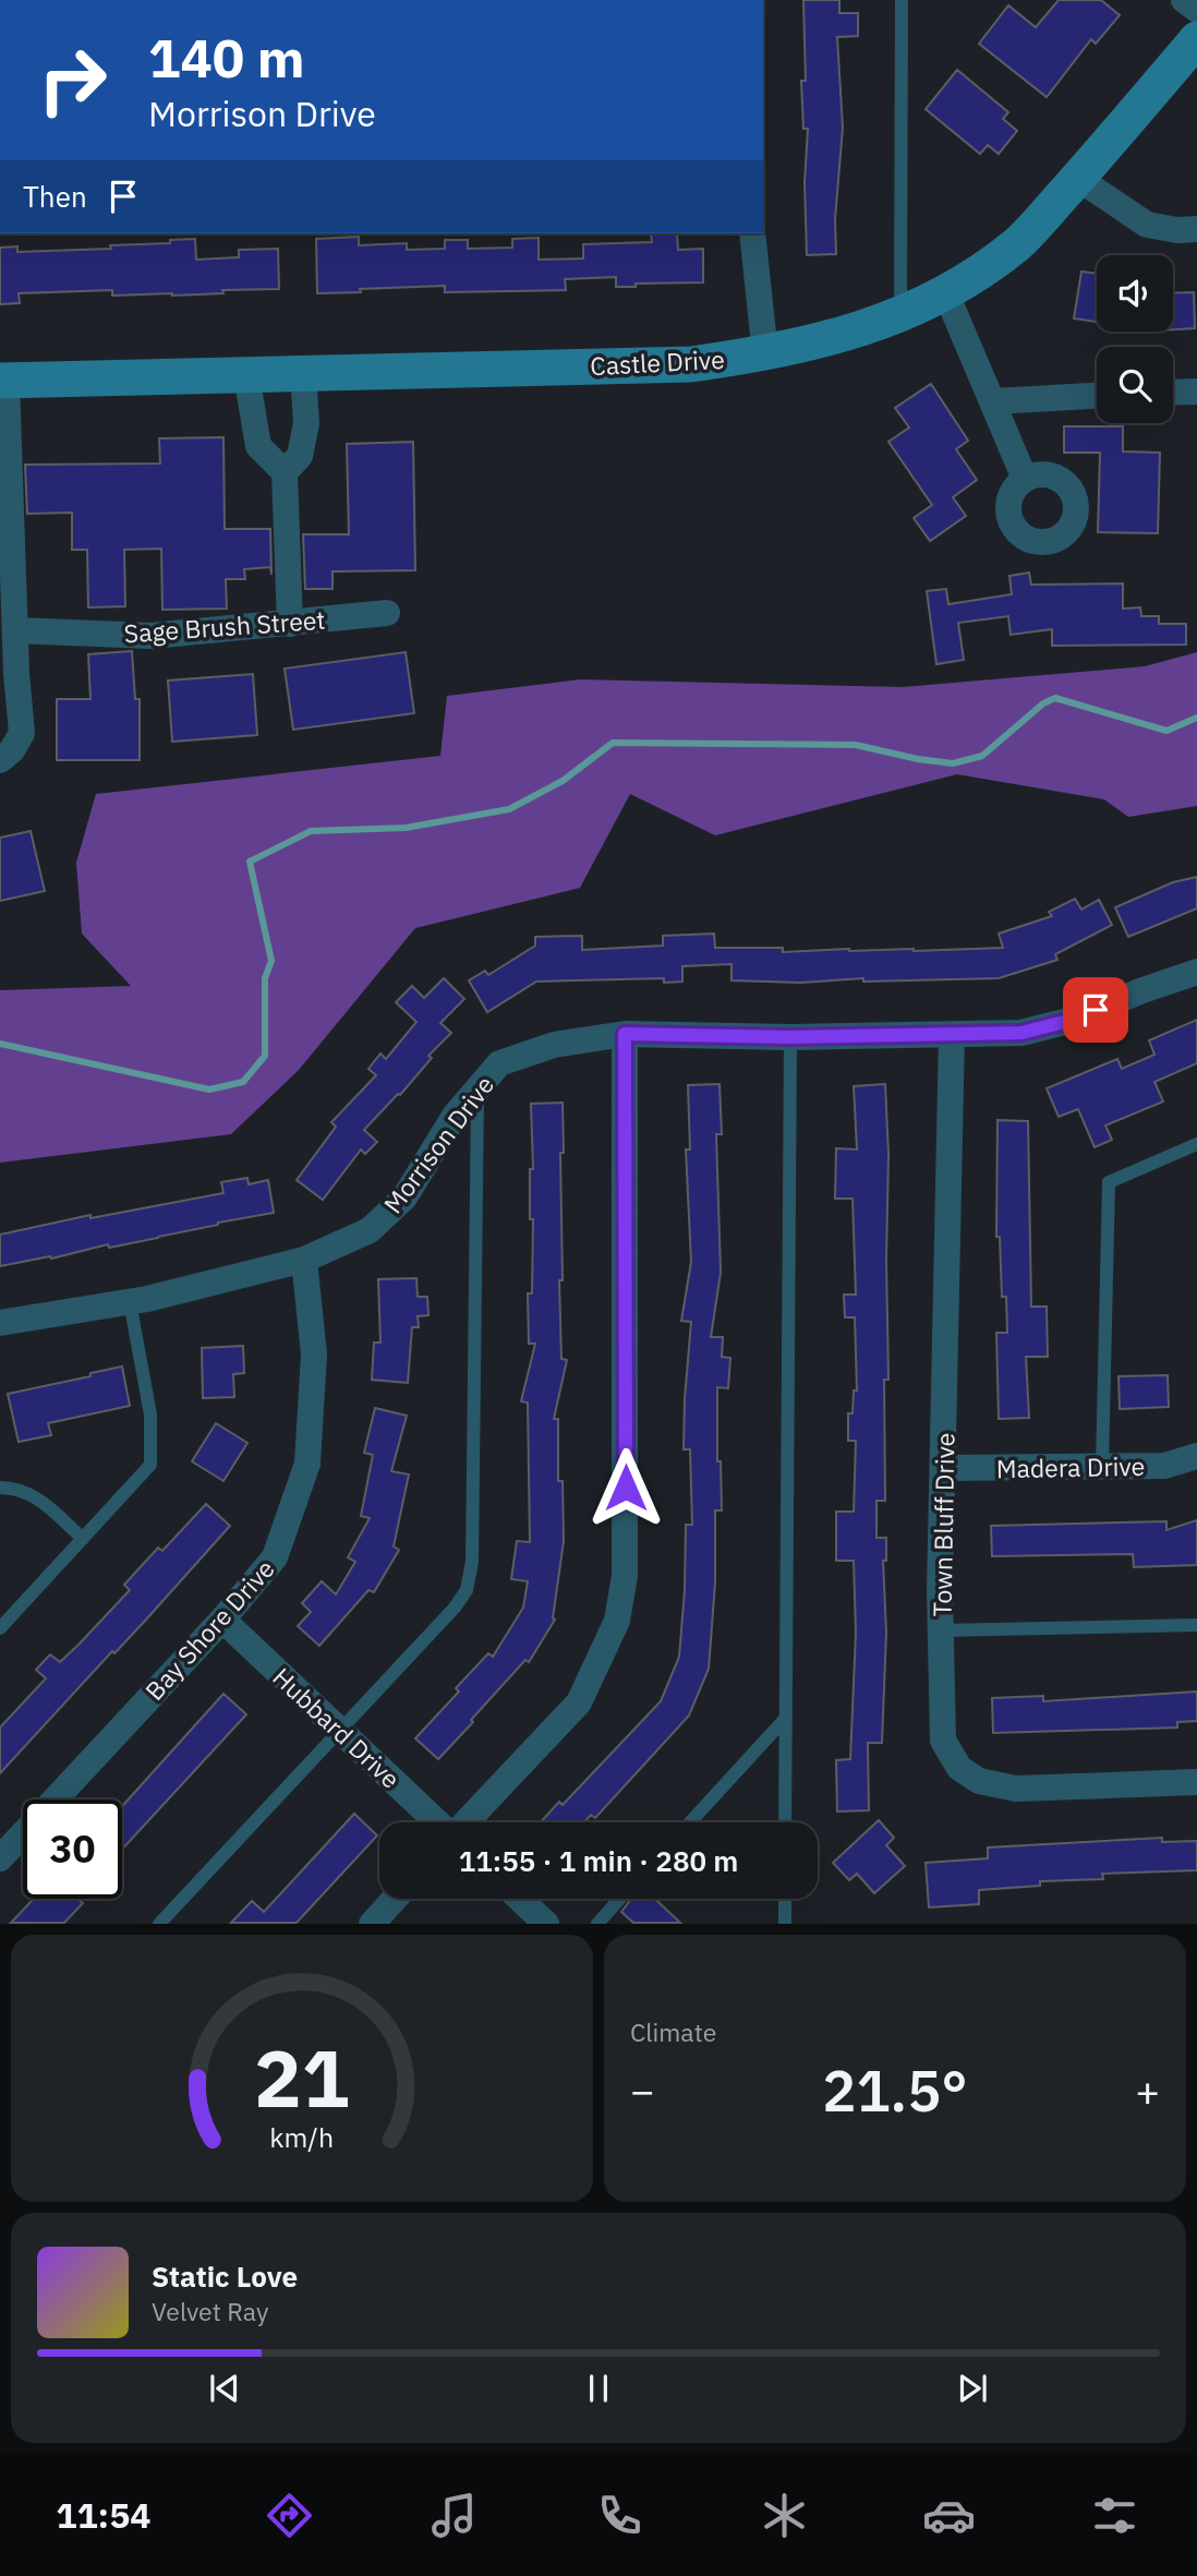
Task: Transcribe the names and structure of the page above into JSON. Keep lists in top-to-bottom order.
{
  "streets": {
    "main road": ["Castle Drive"],
    "street": [
      "Sage Brush Street",
      "Morrison Drive",
      "Madera Drive",
      "Town Bluff Drive",
      "Bay Shore Drive",
      "Hubbard Drive"
    ]
  },
  "crossings": [
    ["Morrison Drive", "Town Bluff Drive"],
    ["Morrison Drive", "Bay Shore Drive"],
    ["Madera Drive", "Town Bluff Drive"],
    ["Bay Shore Drive", "Hubbard Drive"]
  ],
  "page": {
    "turn": ["140 m", "Morrison Drive"],
    "then": "Then",
    "limit": "30",
    "trip": "11:55 · 1 min · 280 m",
    "tile": "Climate",
    "heat": ["−", "21.5°", "+"],
    "song": ["Static Love", "Velvet Ray"],
    "tabs": "11:54",
    "gauge": ["21", "km/h"]
  }
}
